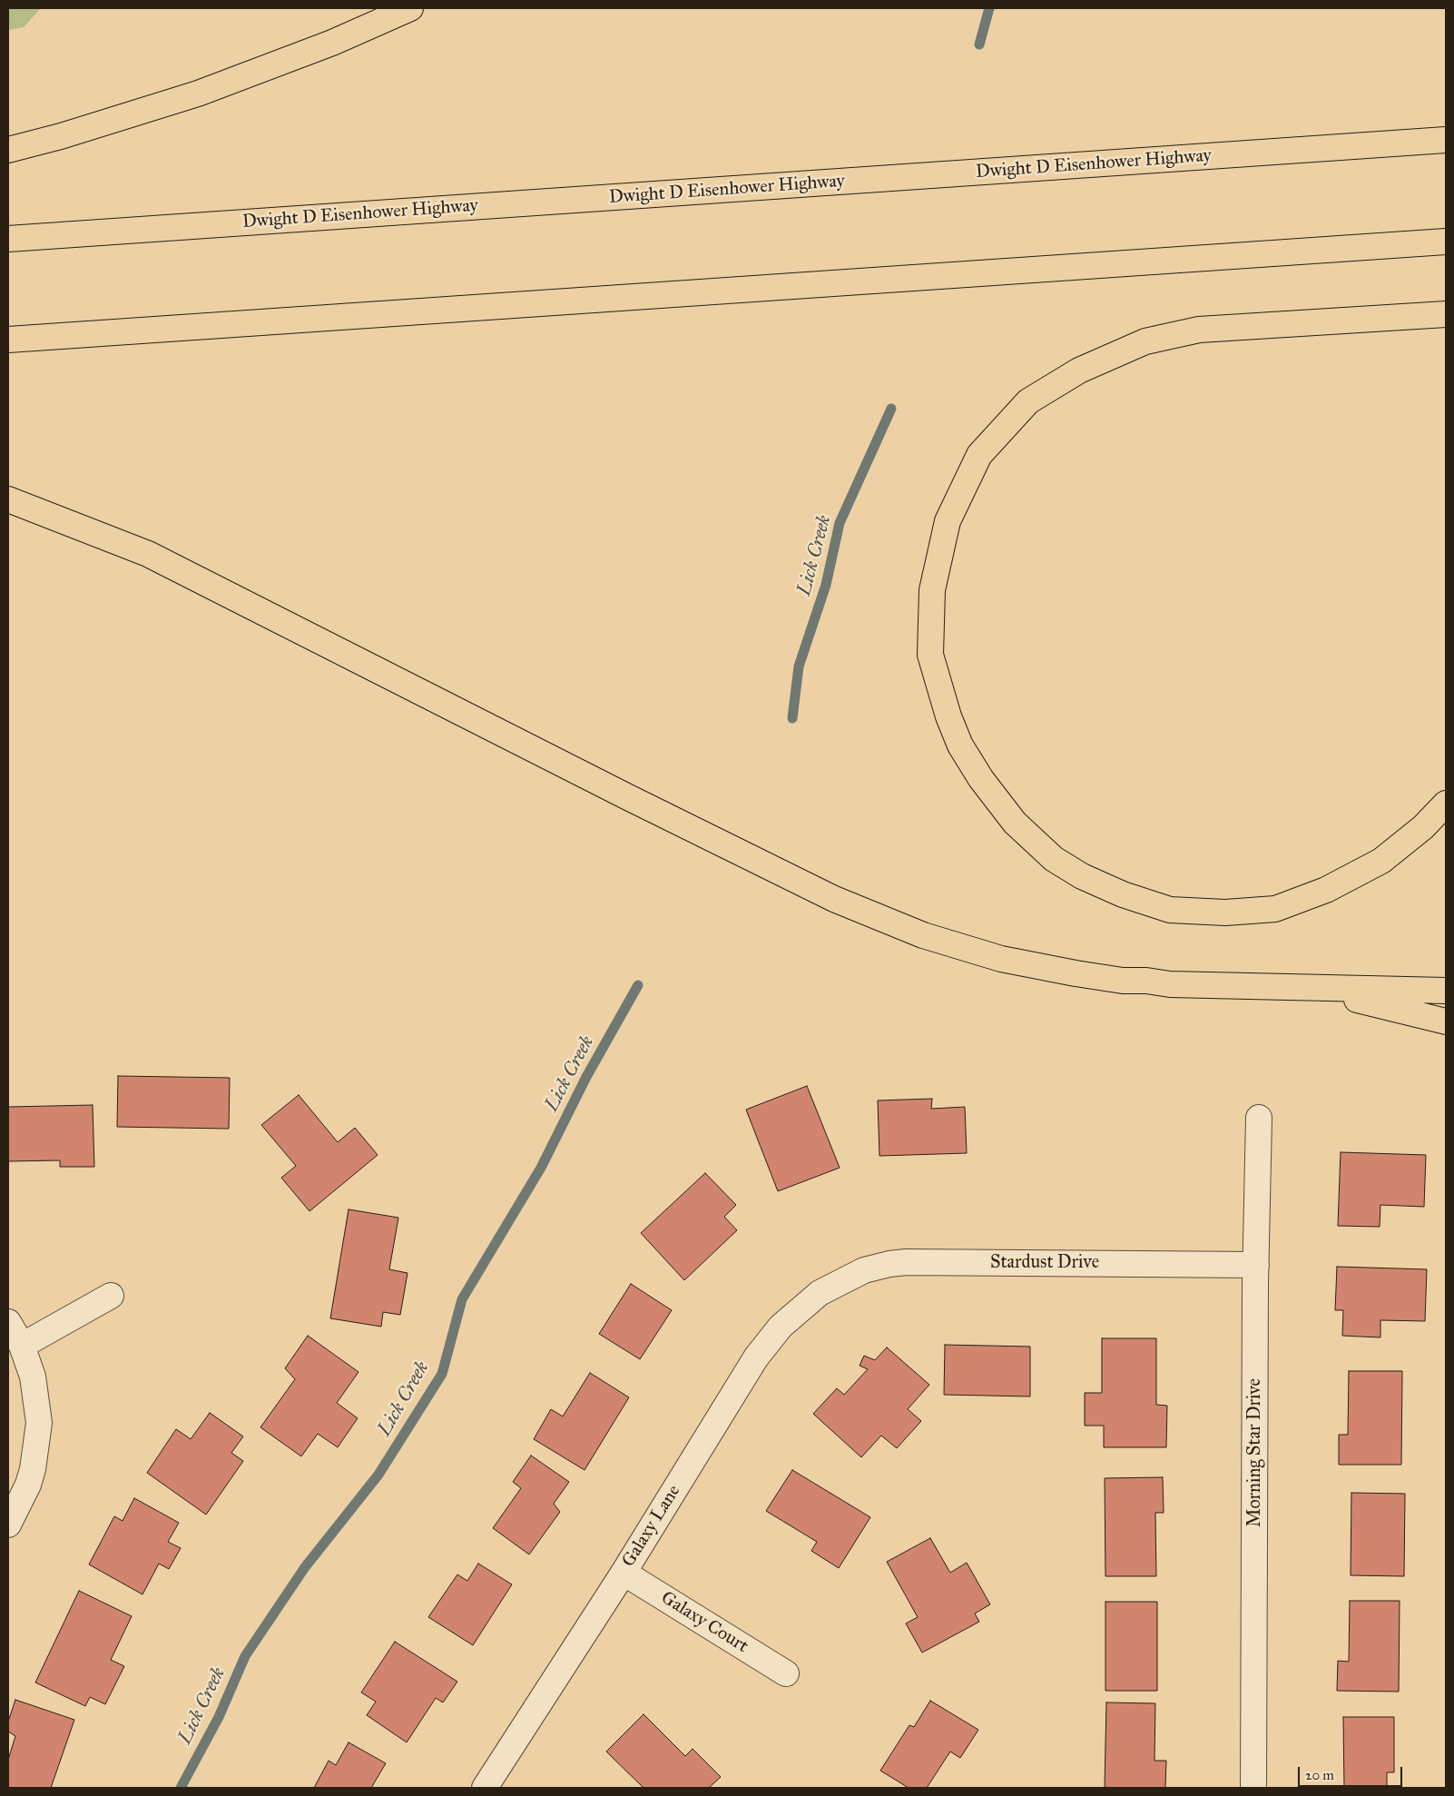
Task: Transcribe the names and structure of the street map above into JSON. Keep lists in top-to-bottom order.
{
  "streets": {
    "highway": ["Dwight D Eisenhower Highway"],
    "street": [
      "Stardust Drive",
      "Morning Star Drive",
      "Galaxy Lane",
      "Galaxy Court"
    ]
  },
  "crossings": [
    ["Stardust Drive", "Morning Star Drive"],
    ["Stardust Drive", "Galaxy Lane"],
    ["Galaxy Lane", "Galaxy Court"]
  ],
  "water": ["Lick Creek"],
  "scale_bar": "20 m"
}
